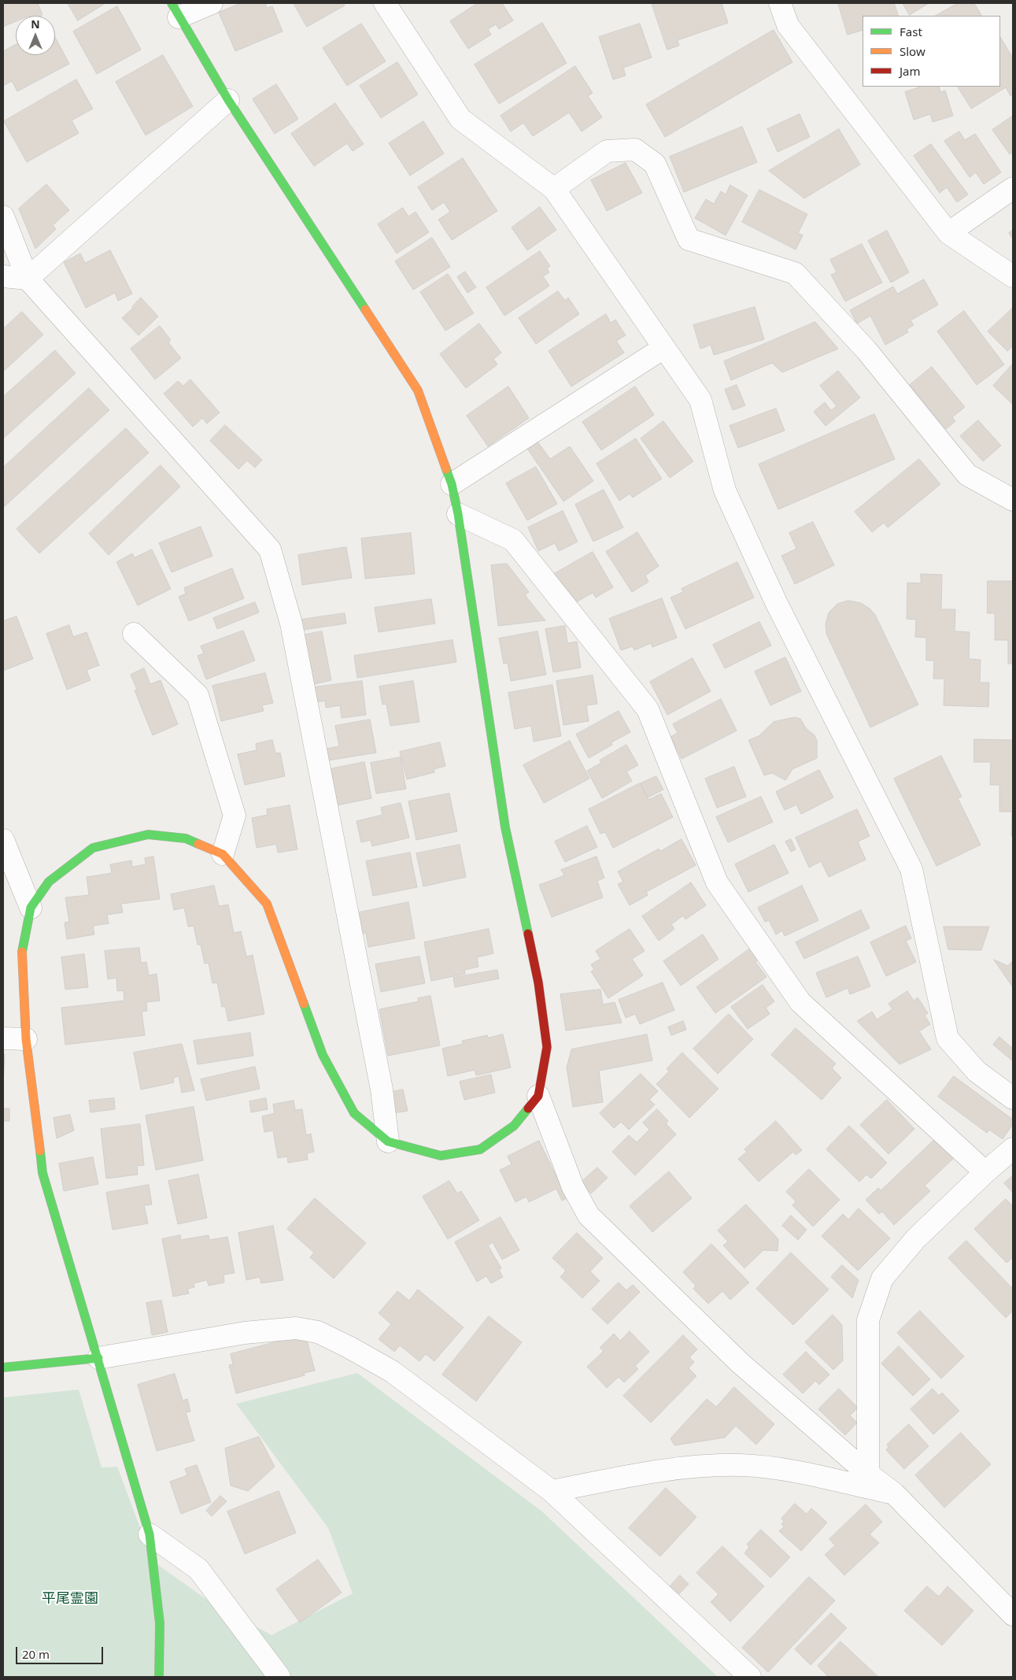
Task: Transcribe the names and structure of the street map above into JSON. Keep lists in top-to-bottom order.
{
  "parks": ["平尾霊園"],
  "legend": ["Fast", "Slow", "Jam"],
  "scale_bar": "20 m",
  "north": "top"
}
